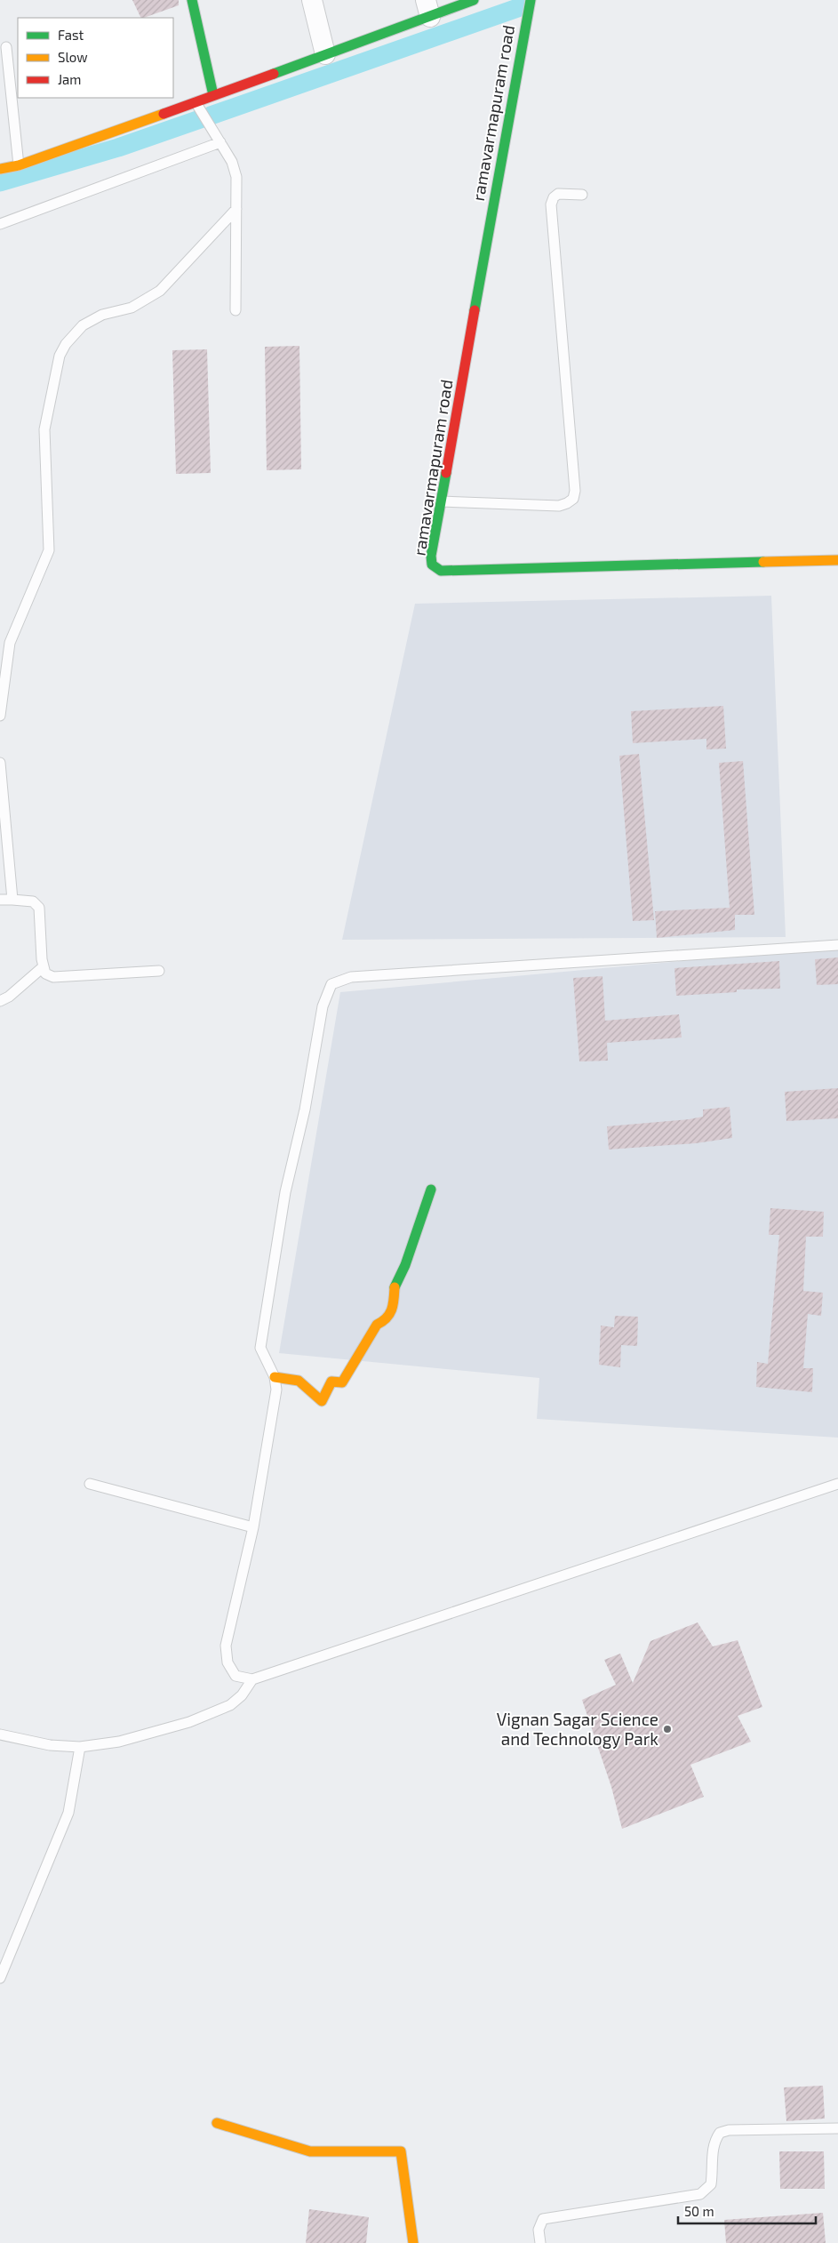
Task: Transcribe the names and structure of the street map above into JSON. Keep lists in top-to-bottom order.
{
  "streets": {
    "street": ["ramavarmapuram road"]
  },
  "places": ["Vignan Sagar Science and Technology Park"],
  "legend": ["Fast", "Slow", "Jam"],
  "scale_bar": "50 m"
}
